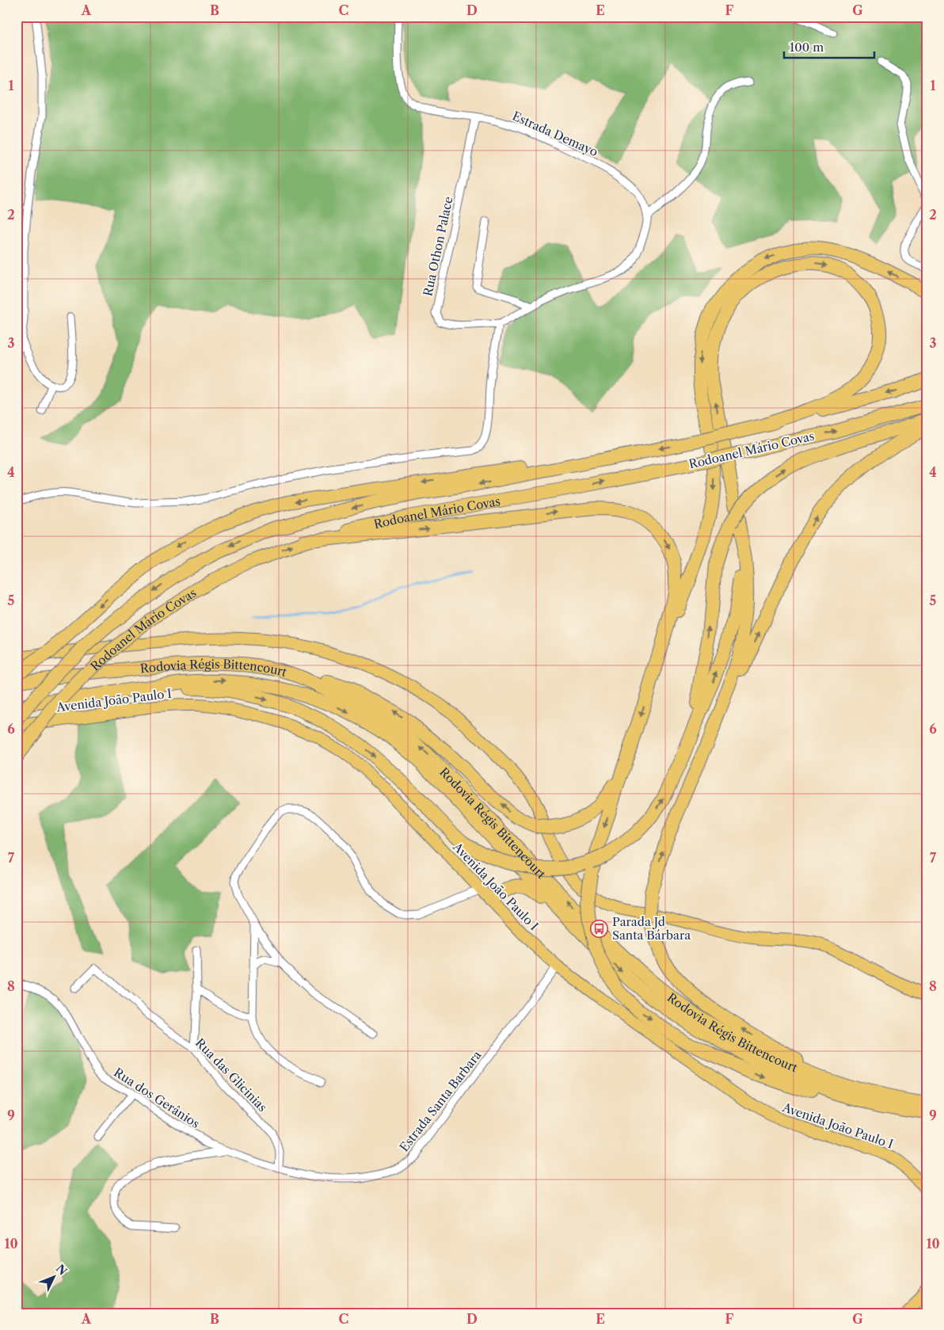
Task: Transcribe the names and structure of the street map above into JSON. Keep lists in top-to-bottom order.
{
  "streets": {
    "highway": ["Rodoanel Mário Covas", "Rodovia Régis Bittencourt"],
    "main road": ["Avenida João Paulo I"],
    "street": [
      "Estrada Demayo",
      "Rua Othon Palace",
      "Rua das Glicinias",
      "Rua dos Gerânios",
      "Estrada Santa Barbara"
    ]
  },
  "crossings": [
    ["Estrada Demayo", "Rua Othon Palace"],
    ["Avenida João Paulo I", "Estrada Santa Barbara"],
    ["Rua das Glicinias", "Rua dos Gerânios"],
    ["Rua das Glicinias", "Estrada Santa Barbara"],
    ["Rua dos Gerânios", "Estrada Santa Barbara"]
  ],
  "places": {
    "bus stop": ["Parada Jd Santa Bárbara"]
  },
  "scale_bar": "100 m",
  "north": "top right",
  "grid": {
    "columns": [
      "A",
      "B",
      "C",
      "D",
      "E",
      "F",
      "G"
    ],
    "rows": [
      "1",
      "2",
      "3",
      "4",
      "5",
      "6",
      "7",
      "8",
      "9",
      "10"
    ]
  }
}
